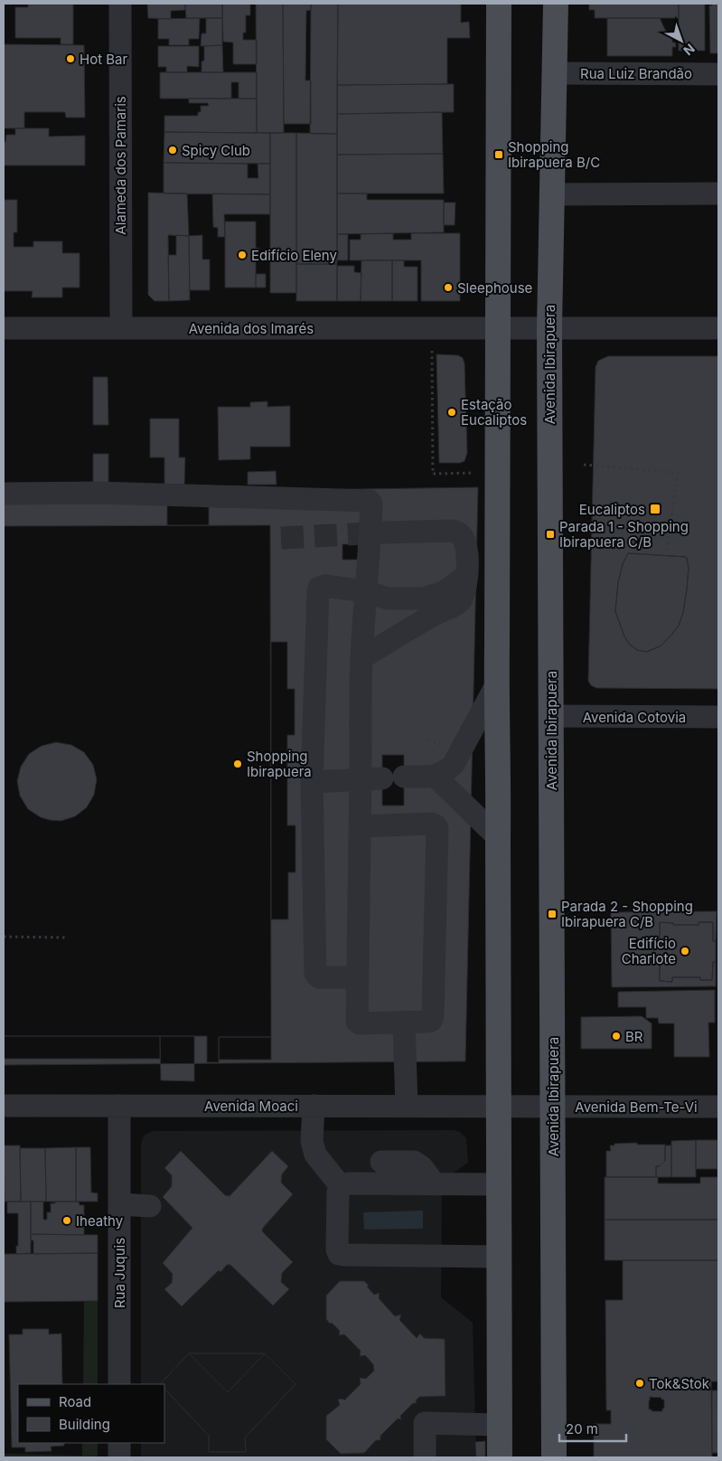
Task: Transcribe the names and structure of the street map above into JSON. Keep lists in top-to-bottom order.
{
  "streets": {
    "main road": ["Avenida Ibirapuera"],
    "street": [
      "Rua Luiz Brandão",
      "Alameda dos Pamaris",
      "Avenida dos Imarés",
      "Avenida Cotovia",
      "Avenida Moaci",
      "Avenida Bem-Te-Vi",
      "Rua Juquis"
    ]
  },
  "crossings": [
    ["Rua Luiz Brandão", "Avenida Ibirapuera"],
    ["Alameda dos Pamaris", "Avenida dos Imarés"],
    ["Avenida dos Imarés", "Avenida Ibirapuera"],
    ["Avenida Ibirapuera", "Avenida Cotovia"],
    ["Avenida Ibirapuera", "Avenida Bem-Te-Vi"],
    ["Avenida Moaci", "Rua Juquis"]
  ],
  "places": {
    "other": [
      "Hot Bar",
      "Spicy Club",
      "Edifício Eleny",
      "Sleephouse",
      "Estação Eucaliptos",
      "Shopping Ibirapuera",
      "Edifício Charlote",
      "BR",
      "Iheathy",
      "Tok&Stok"
    ],
    "transit": [
      "Shopping Ibirapuera B/C",
      "Eucaliptos",
      "Parada 1 - Shopping Ibirapuera C/B",
      "Parada 2 - Shopping Ibirapuera C/B"
    ]
  },
  "legend": ["Road", "Building"],
  "scale_bar": "20 m",
  "north": "bottom right"
}
